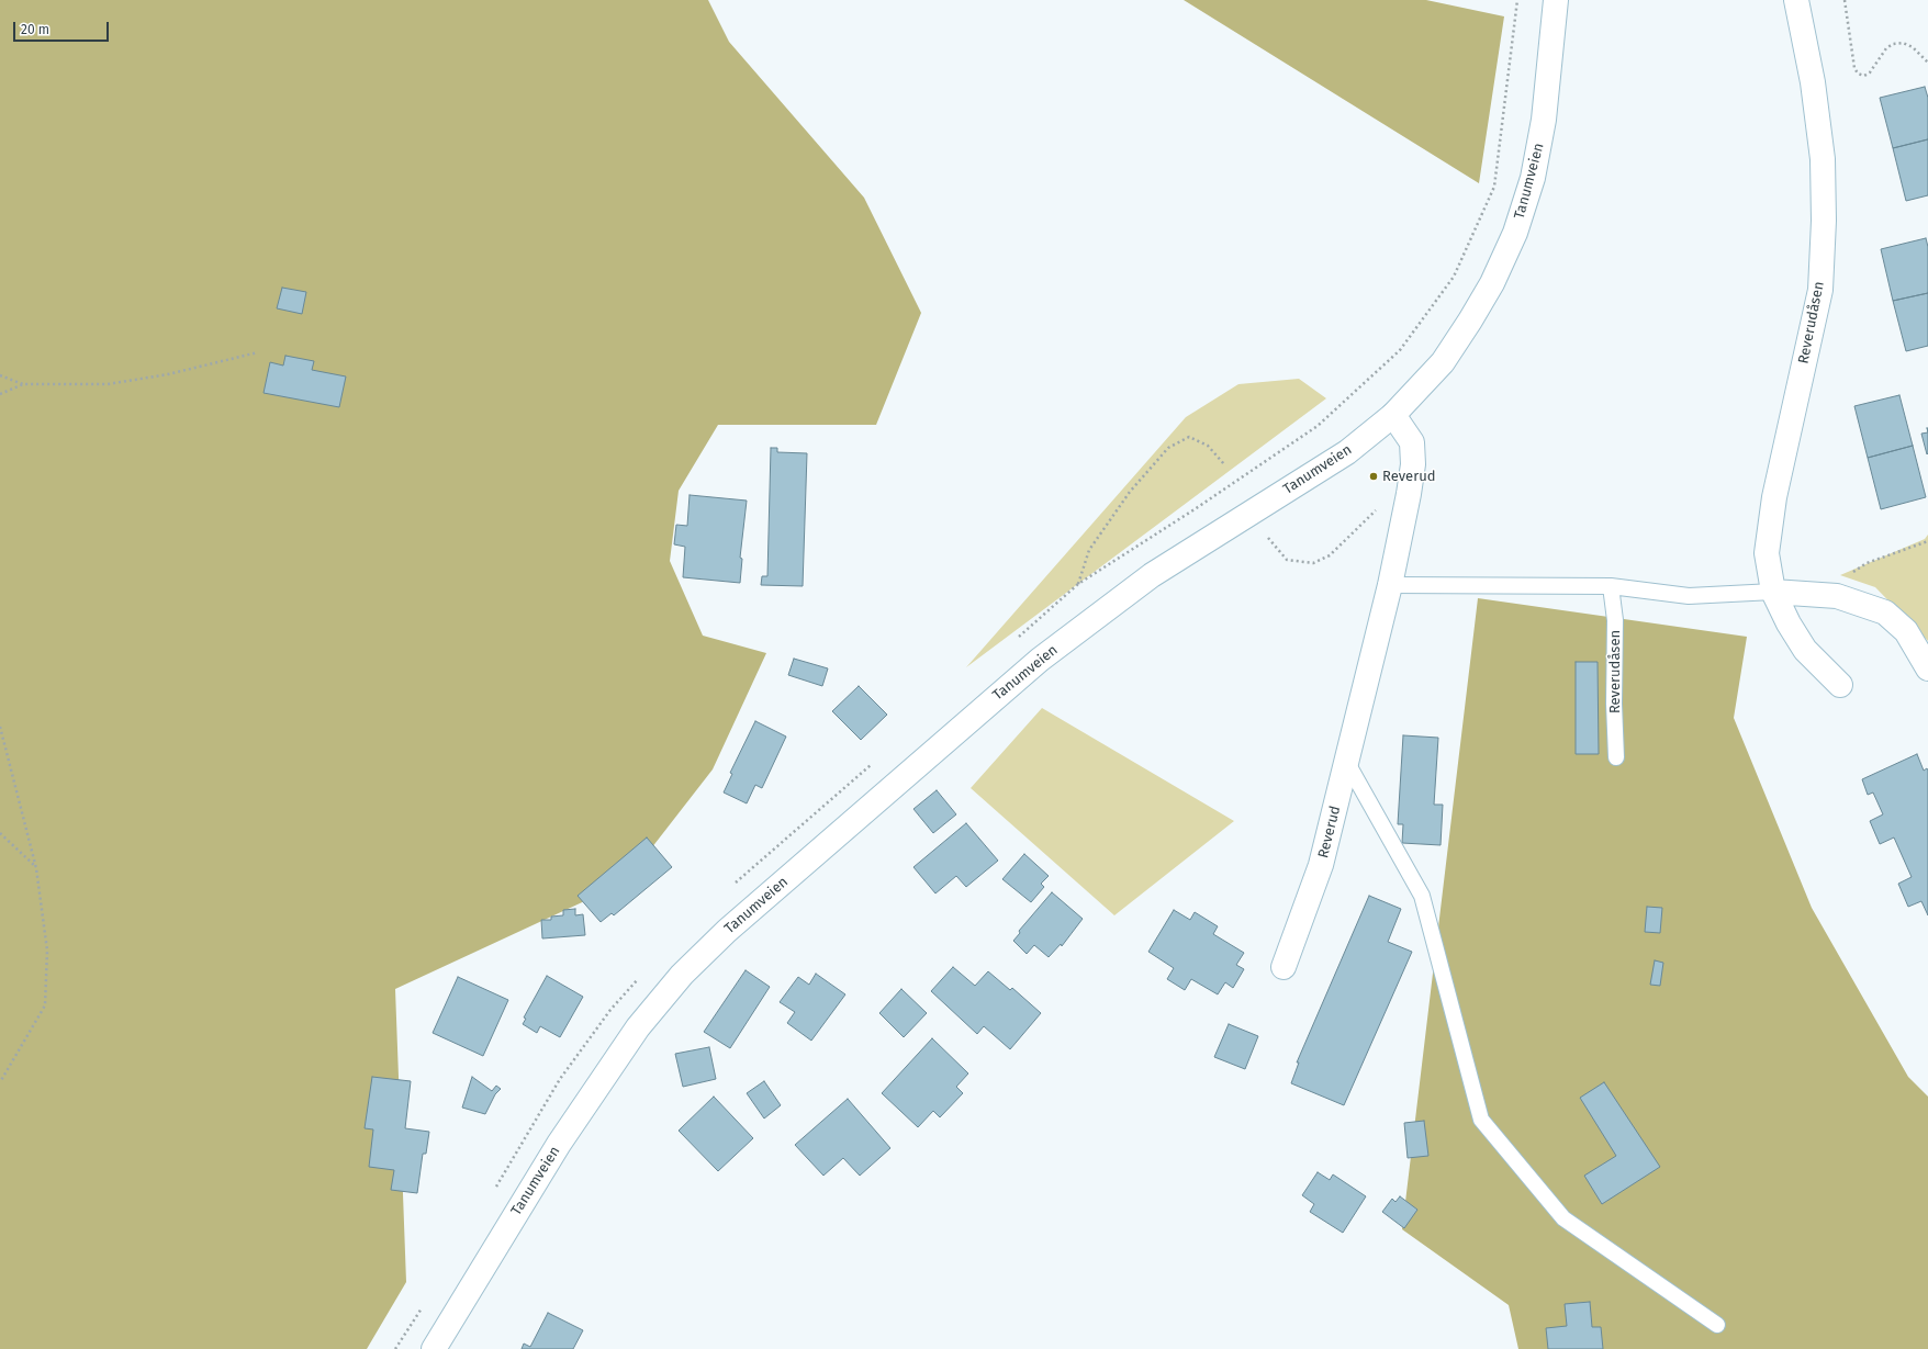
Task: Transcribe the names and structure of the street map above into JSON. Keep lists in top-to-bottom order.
{
  "streets": {
    "main road": ["Tanumveien", "Reverudåsen", "Reverud"]
  },
  "crossings": [
    ["Tanumveien", "Reverud"]
  ],
  "places": ["Reverud"],
  "scale_bar": "20 m"
}
